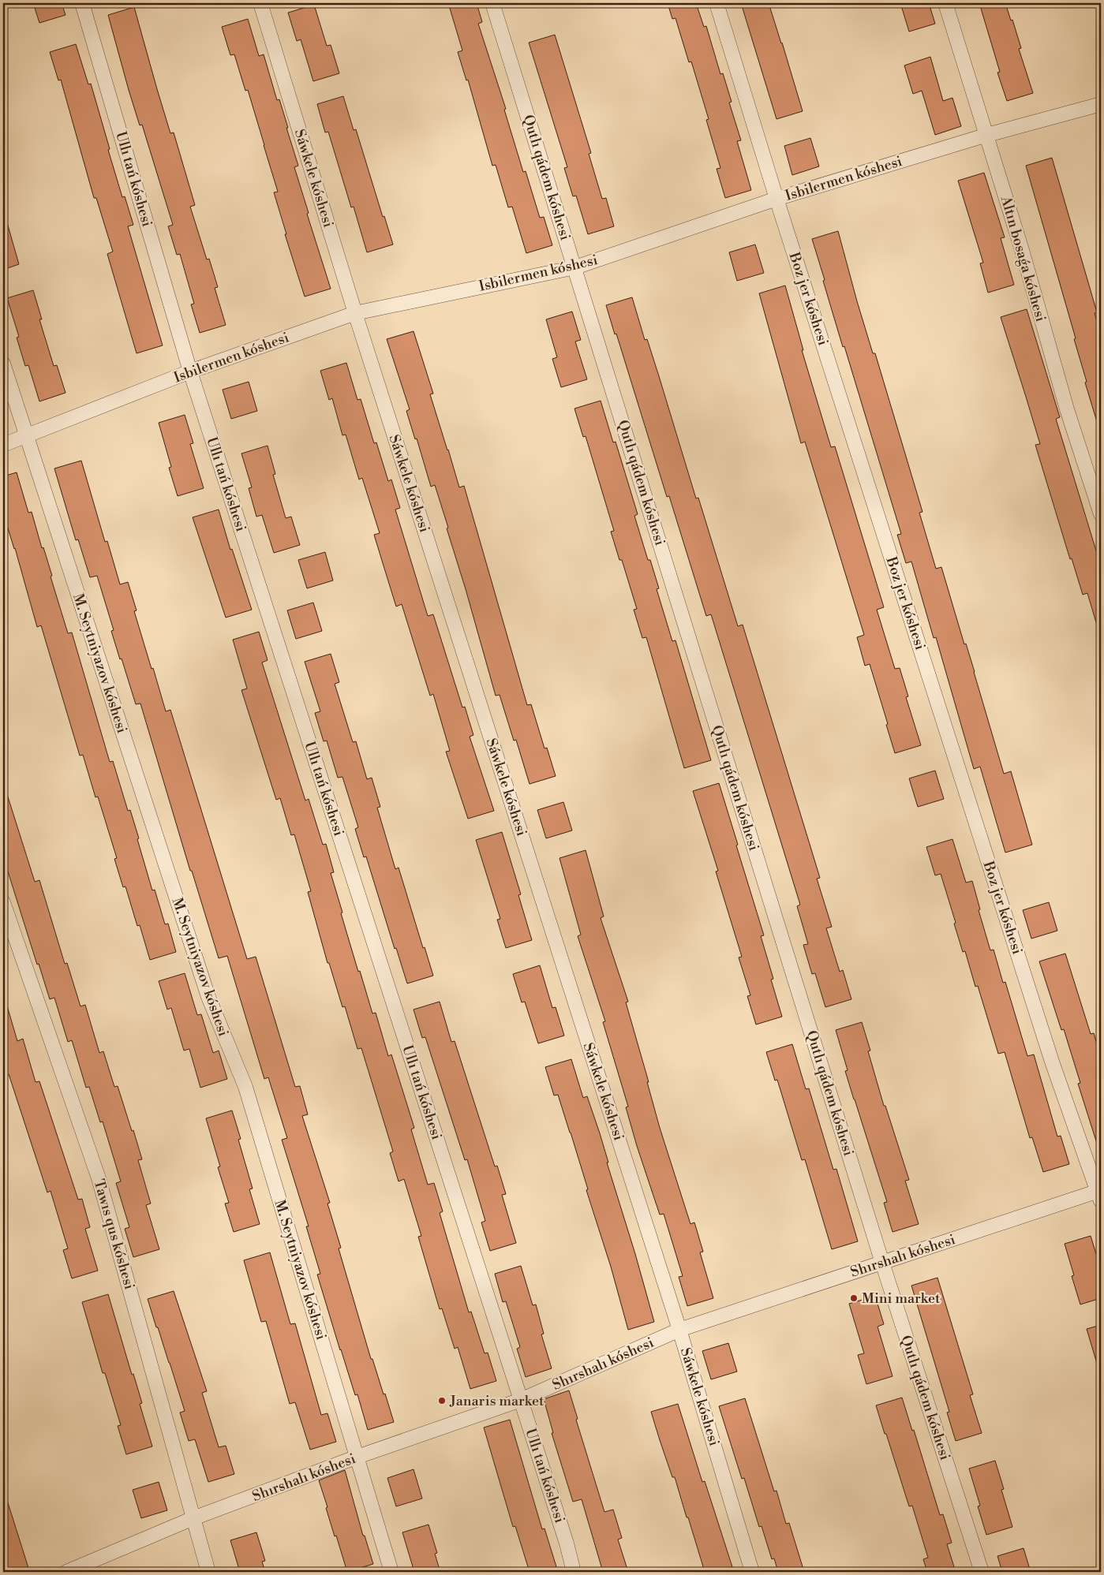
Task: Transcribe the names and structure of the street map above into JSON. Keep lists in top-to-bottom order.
{
  "streets": {
    "street": [
      "Qutlı qádem kóshesi",
      "Sáwkele kóshesi",
      "Isbilermen kóshesi",
      "Ullı tań kóshesi",
      "Altın bosaǵa kóshesi",
      "Boz jer kóshesi",
      "M. Seytniyazov kóshesi",
      "Tawıs qus kóshesi",
      "Shırshalı kóshesi"
    ]
  },
  "crossings": [
    ["Qutlı qádem kóshesi", "Isbilermen kóshesi"],
    ["Qutlı qádem kóshesi", "Shırshalı kóshesi"],
    ["Sáwkele kóshesi", "Isbilermen kóshesi"],
    ["Sáwkele kóshesi", "Shırshalı kóshesi"],
    ["Isbilermen kóshesi", "Ullı tań kóshesi"],
    ["Isbilermen kóshesi", "Altın bosaǵa kóshesi"],
    ["Isbilermen kóshesi", "Boz jer kóshesi"],
    ["Isbilermen kóshesi", "M. Seytniyazov kóshesi"],
    ["Ullı tań kóshesi", "Shırshalı kóshesi"],
    ["Boz jer kóshesi", "Shırshalı kóshesi"],
    ["M. Seytniyazov kóshesi", "Shırshalı kóshesi"],
    ["Tawıs qus kóshesi", "Shırshalı kóshesi"]
  ],
  "places": ["Mini market", "Janaris market"]
}
